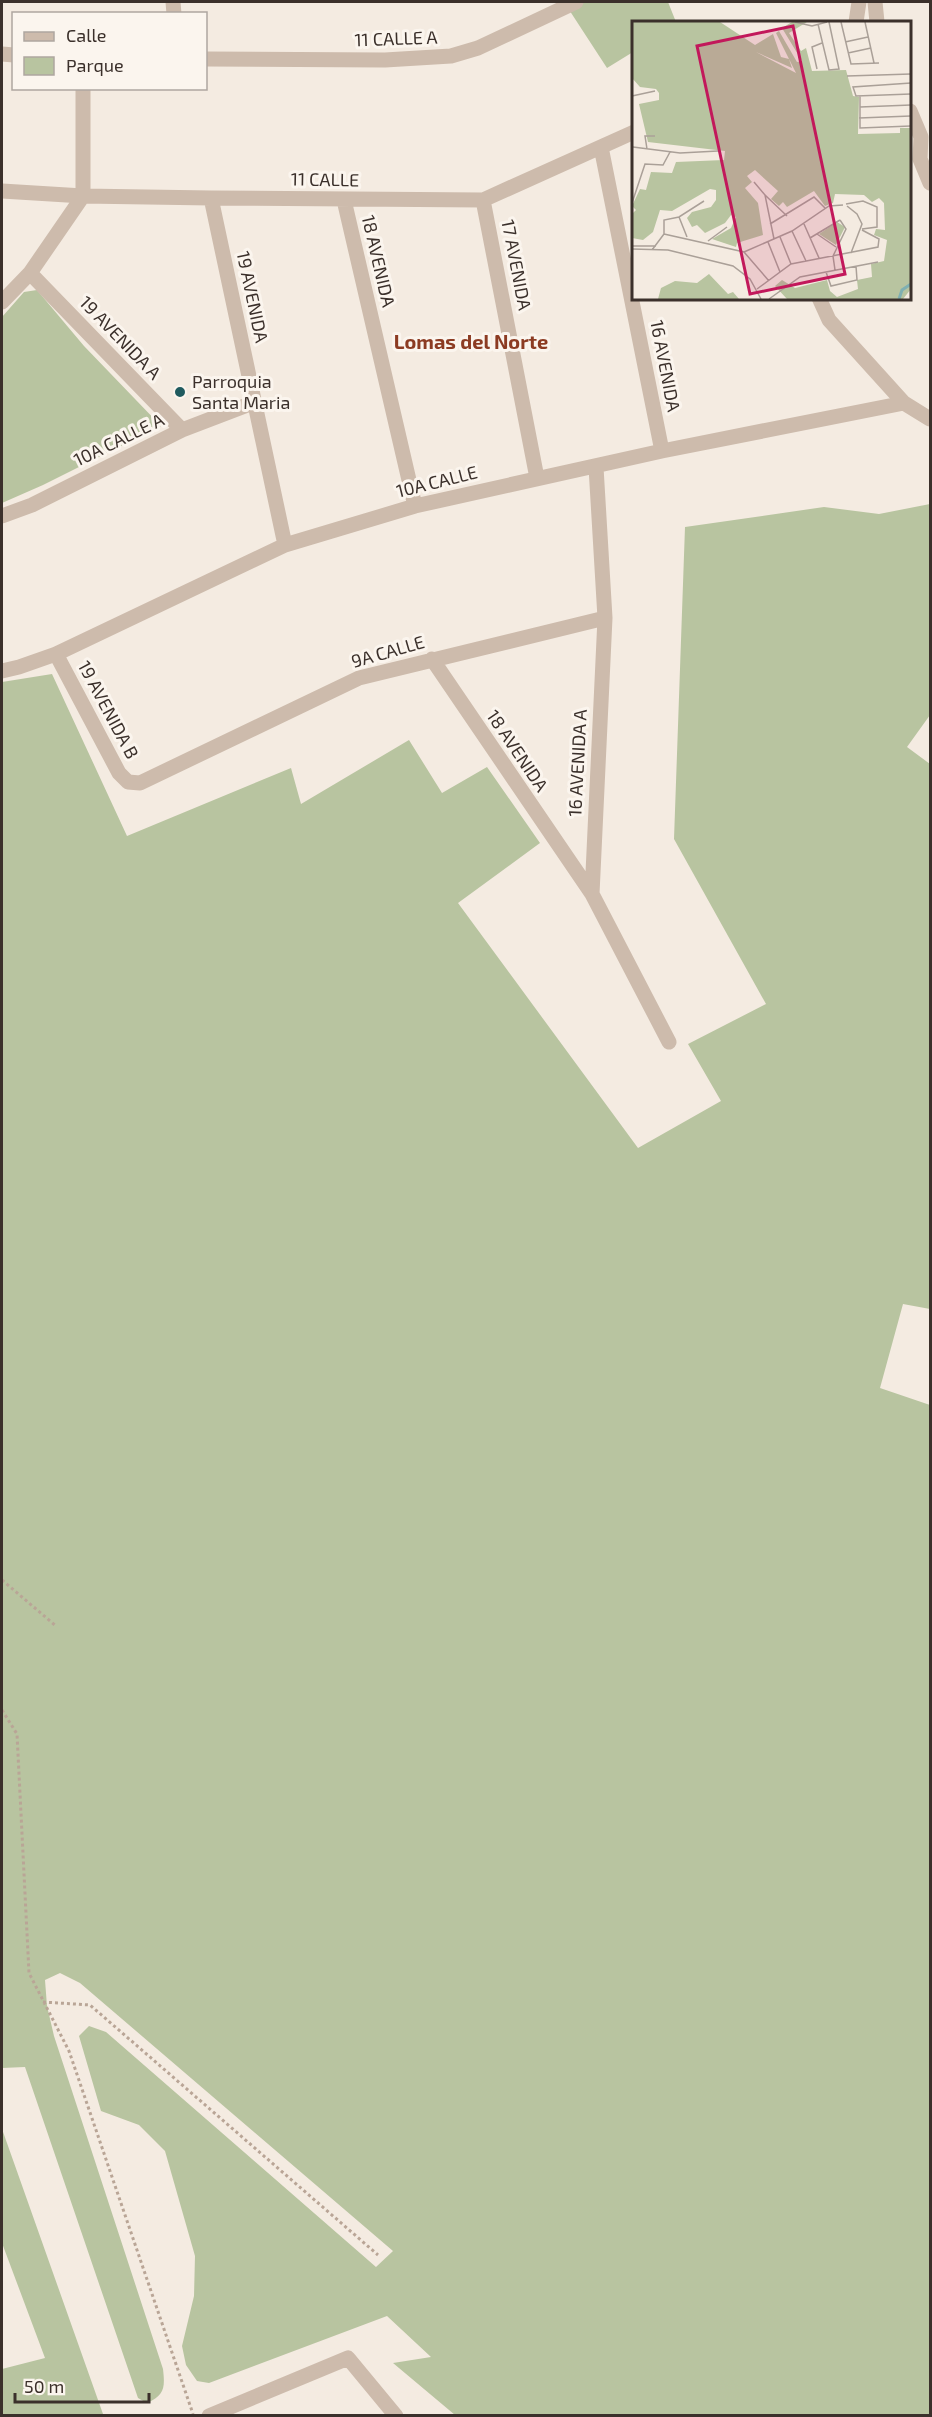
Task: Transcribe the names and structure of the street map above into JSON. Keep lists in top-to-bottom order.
{
  "streets": {
    "street": [
      "11 CALLE A",
      "11 CALLE",
      "18 AVENIDA",
      "17 AVENIDA",
      "19 AVENIDA",
      "19 AVENIDA A",
      "16 AVENIDA",
      "10A CALLE A",
      "10A CALLE",
      "9A CALLE",
      "19 AVENIDA B",
      "16 AVENIDA A"
    ]
  },
  "crossings": [
    ["11 CALLE", "18 AVENIDA"],
    ["11 CALLE", "17 AVENIDA"],
    ["11 CALLE", "19 AVENIDA"],
    ["11 CALLE", "16 AVENIDA"],
    ["18 AVENIDA", "10A CALLE"],
    ["18 AVENIDA", "9A CALLE"],
    ["18 AVENIDA", "16 AVENIDA A"],
    ["17 AVENIDA", "10A CALLE"],
    ["19 AVENIDA", "10A CALLE A"],
    ["19 AVENIDA", "10A CALLE"],
    ["19 AVENIDA A", "10A CALLE A"],
    ["16 AVENIDA", "10A CALLE"],
    ["10A CALLE", "19 AVENIDA B"],
    ["10A CALLE", "16 AVENIDA A"],
    ["9A CALLE", "19 AVENIDA B"],
    ["9A CALLE", "16 AVENIDA A"]
  ],
  "districts": ["Lomas del Norte"],
  "places": ["Parroquia Santa Maria"],
  "legend": ["Calle", "Parque"],
  "scale_bar": "50 m"
}
